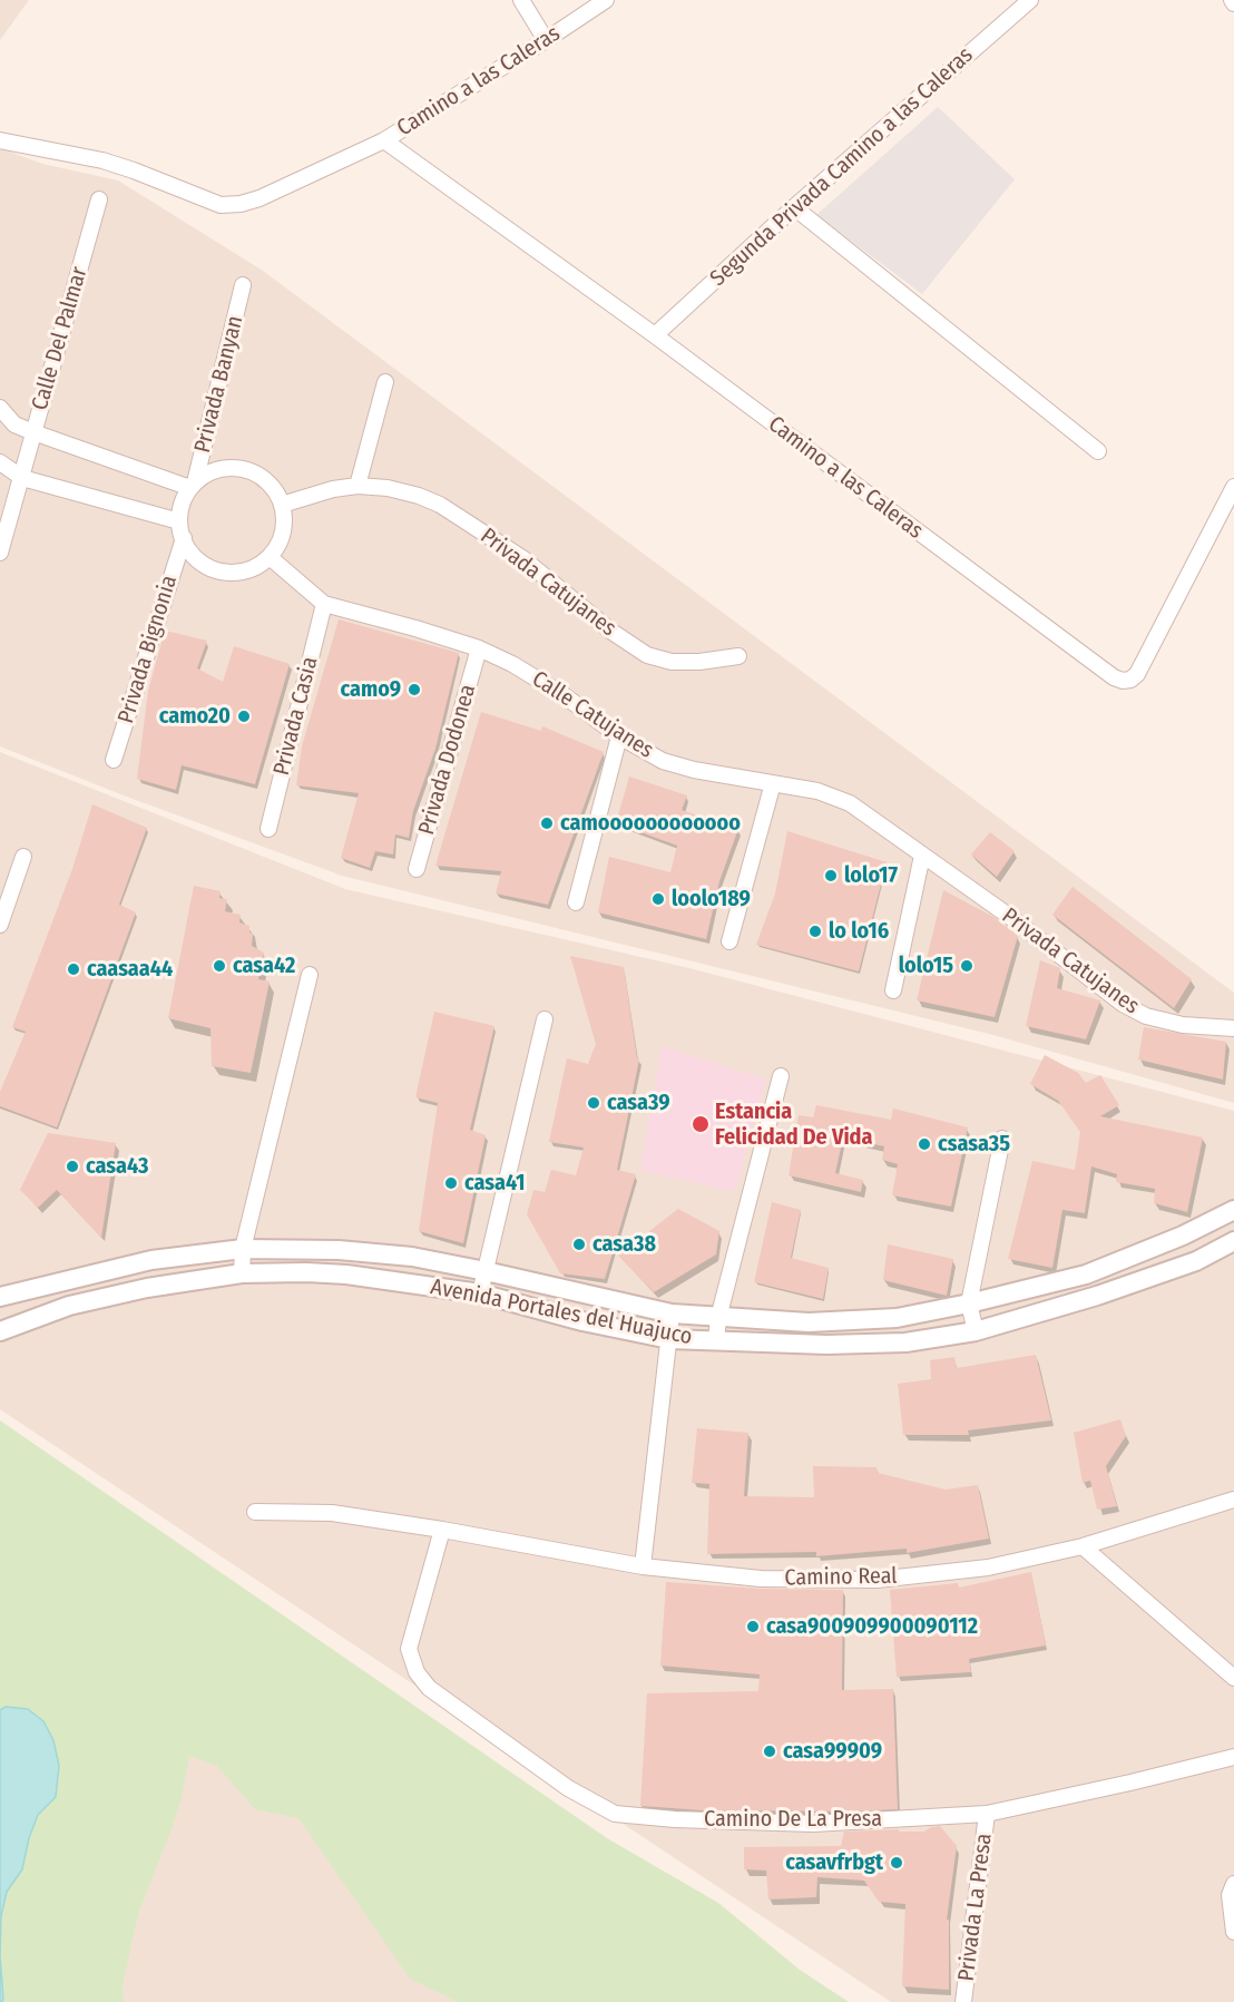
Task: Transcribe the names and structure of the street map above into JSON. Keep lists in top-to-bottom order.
{
  "streets": {
    "street": [
      "Camino a las Caleras",
      "Segunda Privada Camino a las Caleras",
      "Calle Del Palmar",
      "Privada Banyan",
      "Privada Catujanes",
      "Privada Bignonia",
      "Calle Catujanes",
      "Privada Casia",
      "Privada Dodonea",
      "Avenida Portales del Huajuco",
      "Camino Real",
      "Camino De La Presa",
      "Privada La Presa"
    ]
  },
  "crossings": [
    ["Camino a las Caleras", "Segunda Privada Camino a las Caleras"],
    ["Privada Banyan", "Privada Catujanes"],
    ["Privada Banyan", "Privada Bignonia"],
    ["Privada Banyan", "Calle Catujanes"],
    ["Privada Catujanes", "Privada Bignonia"],
    ["Privada Catujanes", "Calle Catujanes"],
    ["Privada Bignonia", "Calle Catujanes"],
    ["Calle Catujanes", "Privada Casia"],
    ["Calle Catujanes", "Privada Dodonea"],
    ["Camino Real", "Camino De La Presa"],
    ["Camino De La Presa", "Privada La Presa"]
  ],
  "places": [
    "camo9",
    "camo20",
    "camoooooooooooo",
    "lolo17",
    "loolo189",
    "lo lo16",
    "casa42",
    "lolo15",
    "caasaa44",
    "casa39",
    "Estancia Felicidad De Vida",
    "csasa35",
    "casa43",
    "casa41",
    "casa38",
    "casa900909900090112",
    "casa99909",
    "casavfrbgt"
  ]
}
